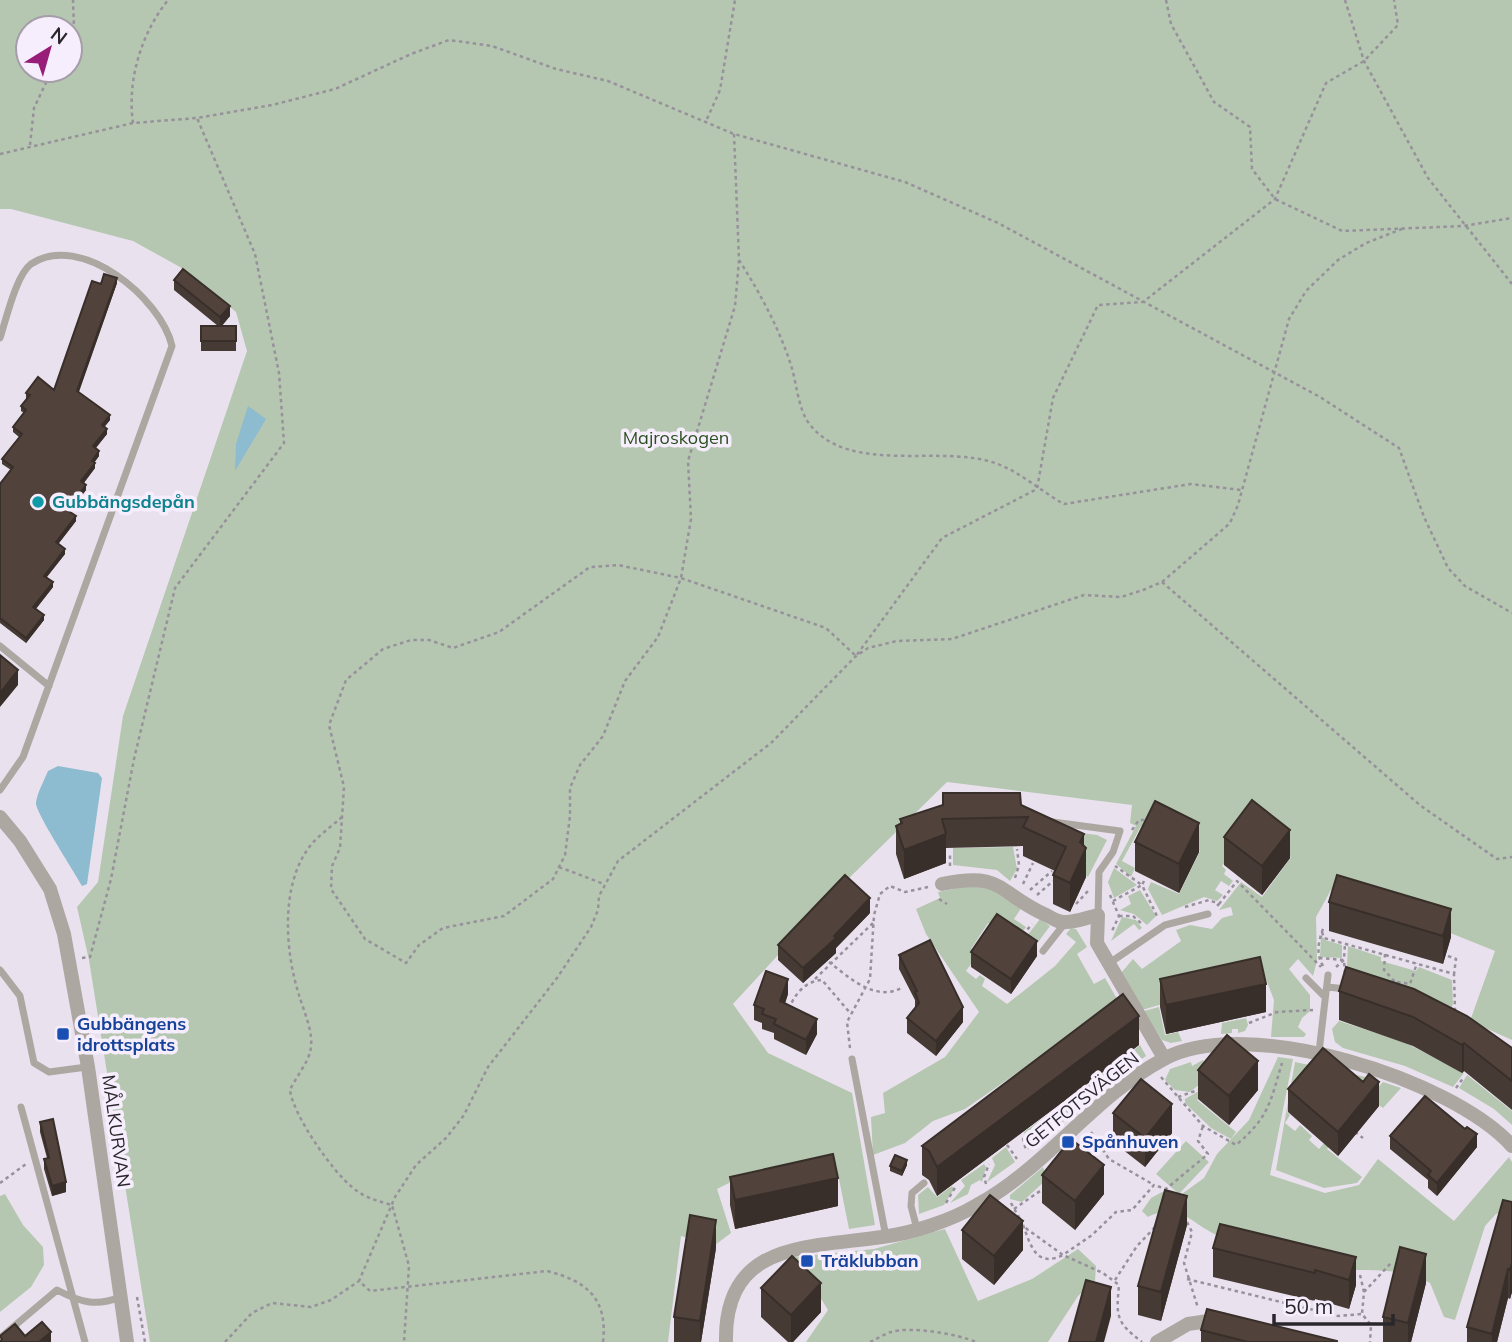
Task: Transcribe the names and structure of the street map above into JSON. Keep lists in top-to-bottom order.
{
  "streets": {
    "street": ["GETFOTSVÄGEN", "MÅLKURVAN"]
  },
  "parks": ["Majroskogen"],
  "places": {
    "other": ["Gubbängsdepån"],
    "transit": ["Gubbängens idrottsplats", "Spånhuven", "Träklubban"]
  },
  "scale_bar": "50 m",
  "north": "top right"
}
